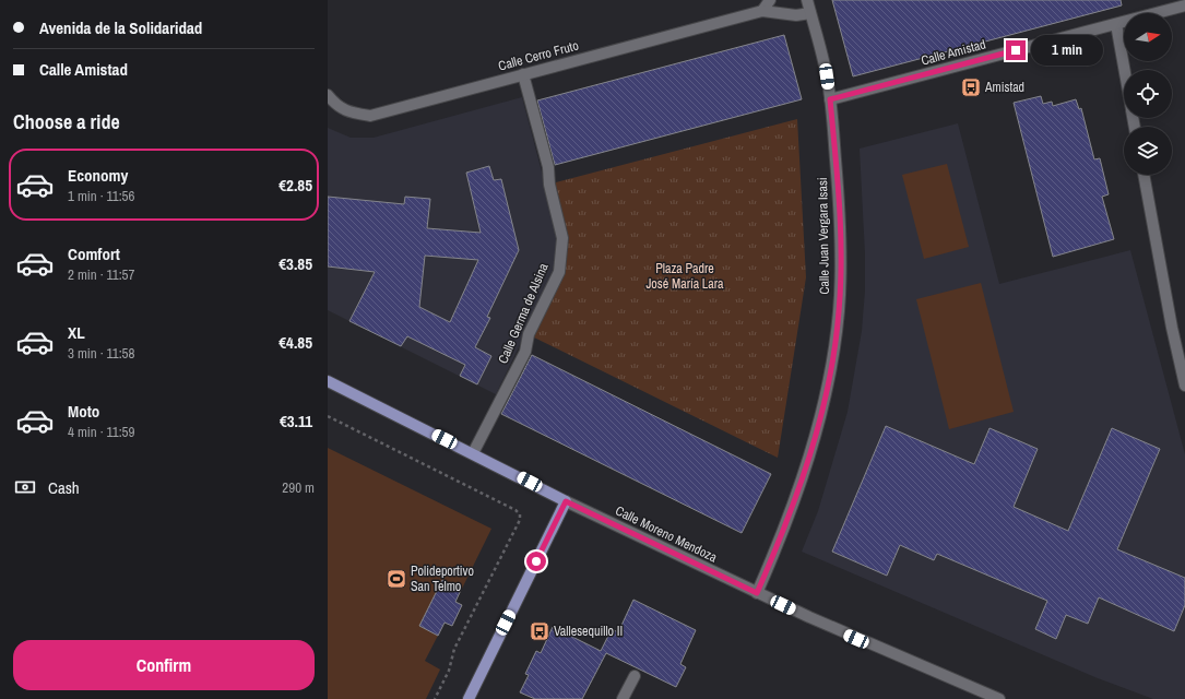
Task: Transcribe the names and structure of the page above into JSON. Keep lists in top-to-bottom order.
{
  "streets": {
    "main road": ["Calle Moreno Mendoza"],
    "street": [
      "Calle Amistad",
      "Calle Cerro Fruto",
      "Calle Juan Vergara Isasi",
      "Calle Germa de Alsina"
    ]
  },
  "crossings": [
    ["Calle Amistad", "Calle Juan Vergara Isasi"],
    ["Calle Cerro Fruto", "Calle Juan Vergara Isasi"],
    ["Calle Cerro Fruto", "Calle Germa de Alsina"],
    ["Calle Juan Vergara Isasi", "Calle Moreno Mendoza"],
    ["Calle Germa de Alsina", "Calle Moreno Mendoza"]
  ],
  "parks": ["Plaza Padre José María Lara"],
  "places": {
    "bus stop": ["Amistad", "Vallesequillo II"],
    "sports": ["Polideportivo San Telmo"]
  },
  "north": "right",
  "page": {
    "banner": ["Avenida de la Solidaridad", "Calle Amistad"],
    "bubble": "1 min",
    "heading": "Choose a ride",
    "list": [
      {
        "name": "Economy",
        "note": "1 min · 11:56",
        "value": "€2.85"
      },
      {
        "name": "Comfort",
        "note": "2 min · 11:57",
        "value": "€3.85"
      },
      {
        "name": "XL",
        "note": "3 min · 11:58",
        "value": "€4.85"
      },
      {
        "name": "Moto",
        "note": "4 min · 11:59",
        "value": "€3.11"
      }
    ],
    "pay": ["Cash", "290 m"],
    "buttons": "Confirm"
  }
}
